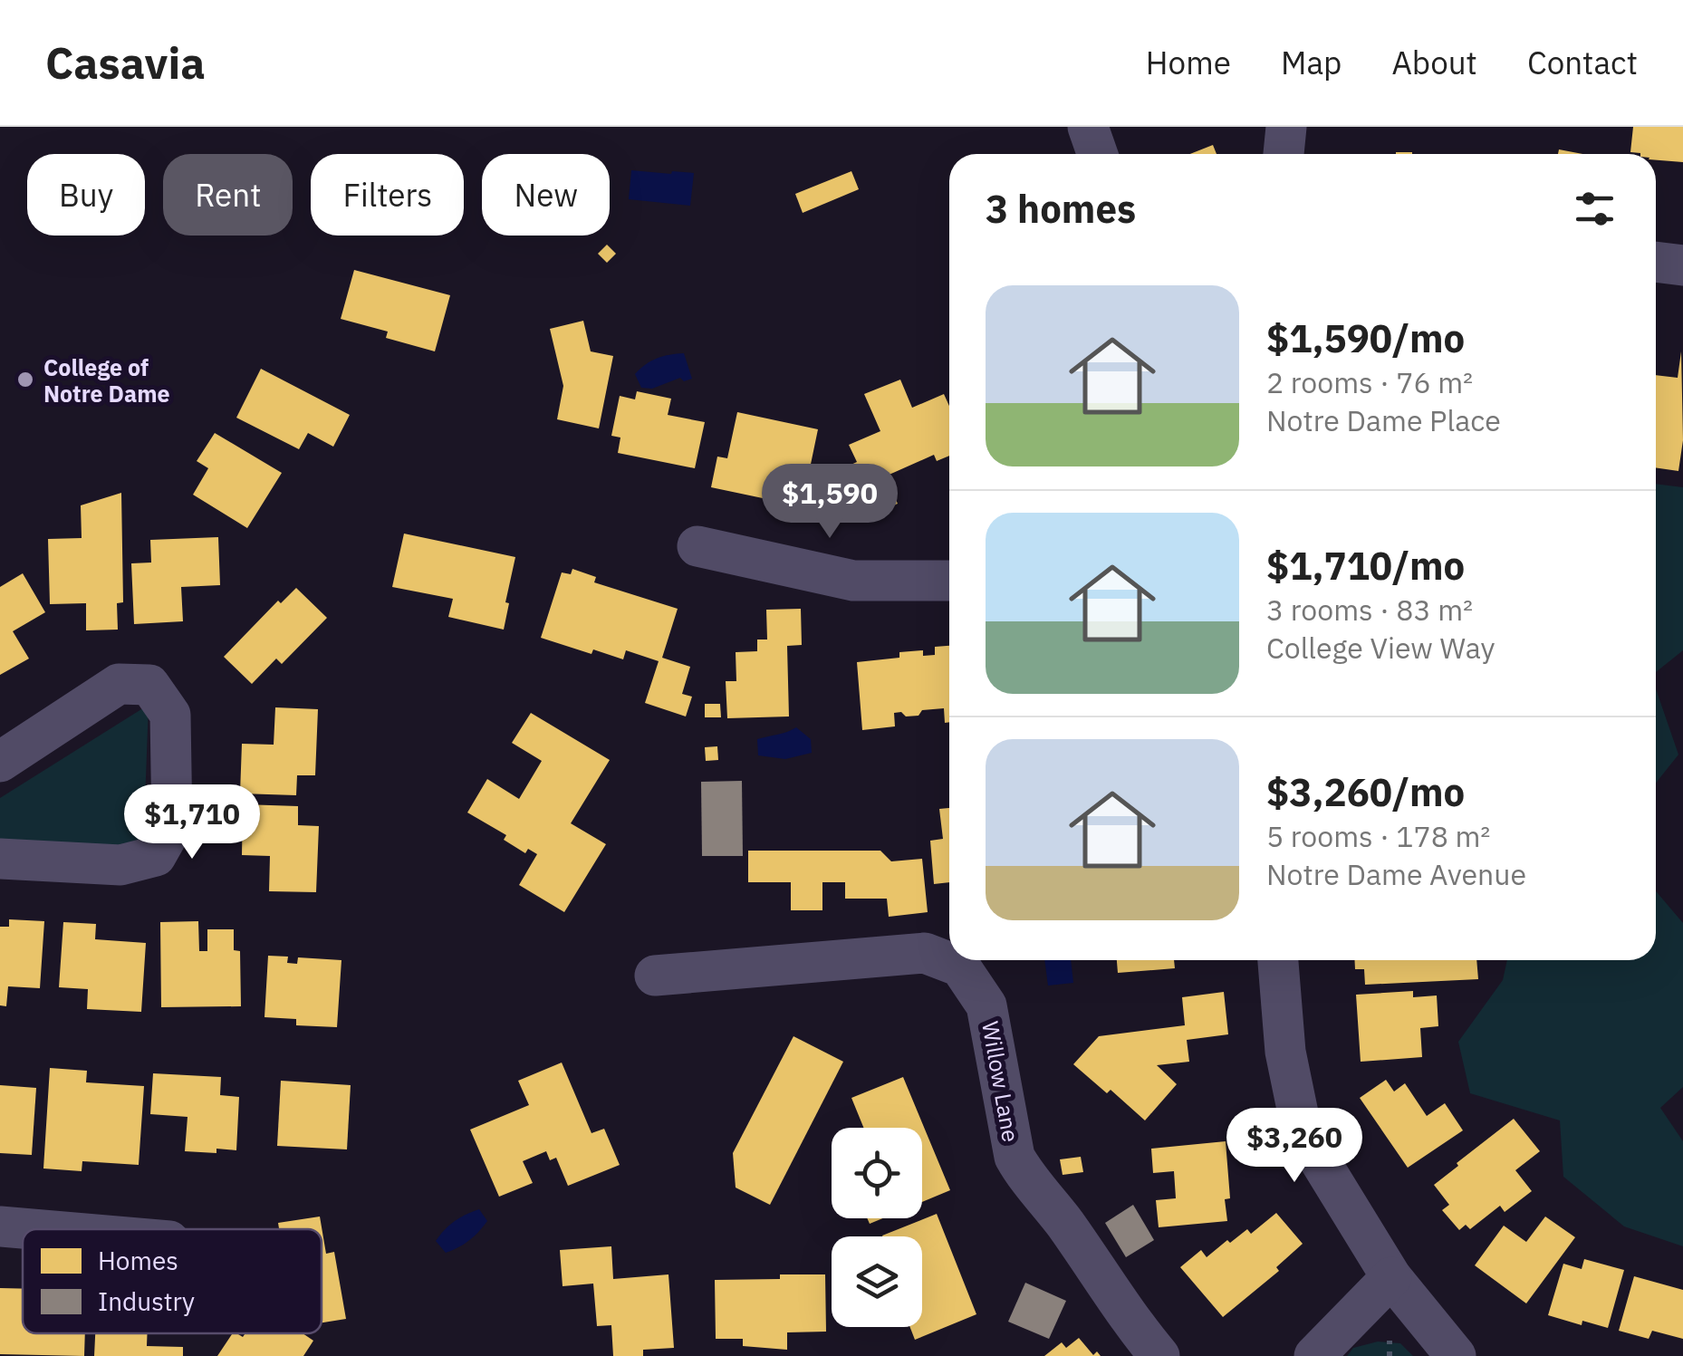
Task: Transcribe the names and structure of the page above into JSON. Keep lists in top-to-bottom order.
{
  "streets": {
    "street": ["Willow Lane"]
  },
  "places": ["College of Notre Dame"],
  "legend": ["Homes", "Industry"],
  "page": {
    "header": "Casavia",
    "nav": [
      "Home",
      "Map",
      "About",
      "Contact"
    ],
    "chip": [
      "Buy",
      "Rent",
      "Filters",
      "New"
    ],
    "heading": "3 homes",
    "list": [
      {
        "name": "$1,590/mo",
        "note": "2 rooms · 76 m² · Notre Dame Place"
      },
      {
        "name": "$1,710/mo",
        "note": "3 rooms · 83 m² · College View Way"
      },
      {
        "name": "$3,260/mo",
        "note": "5 rooms · 178 m² · Notre Dame Avenue"
      }
    ],
    "price": ["$1,590", "$1,710", "$3,260"]
  }
}
